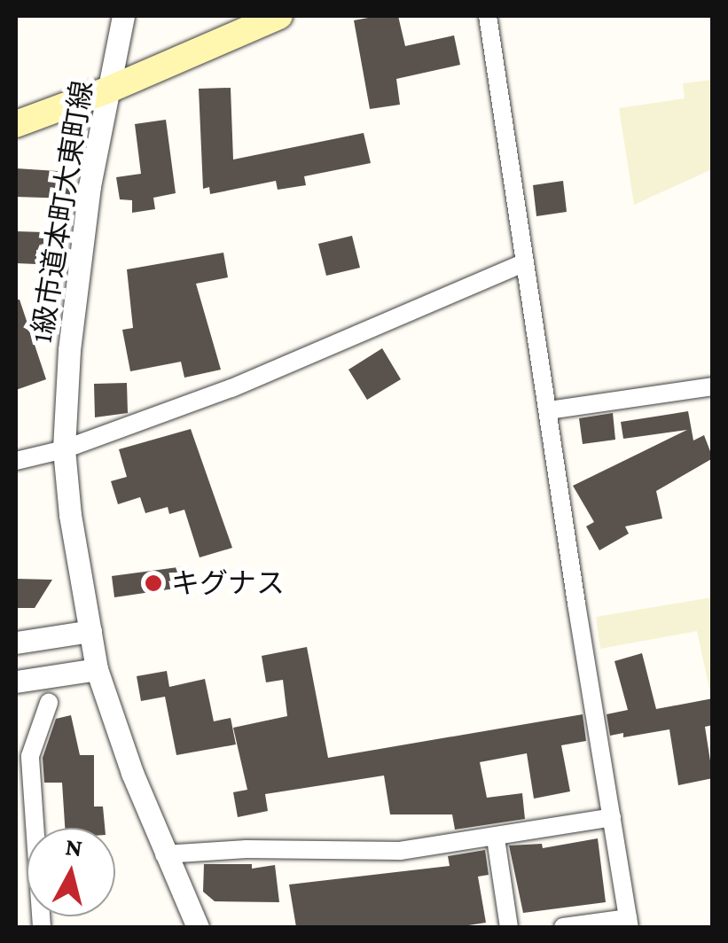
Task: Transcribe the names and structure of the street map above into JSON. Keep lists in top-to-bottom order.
{
  "streets": {
    "street": ["1級市道本町大東町線"]
  },
  "places": ["キグナス"],
  "north": "top"
}
